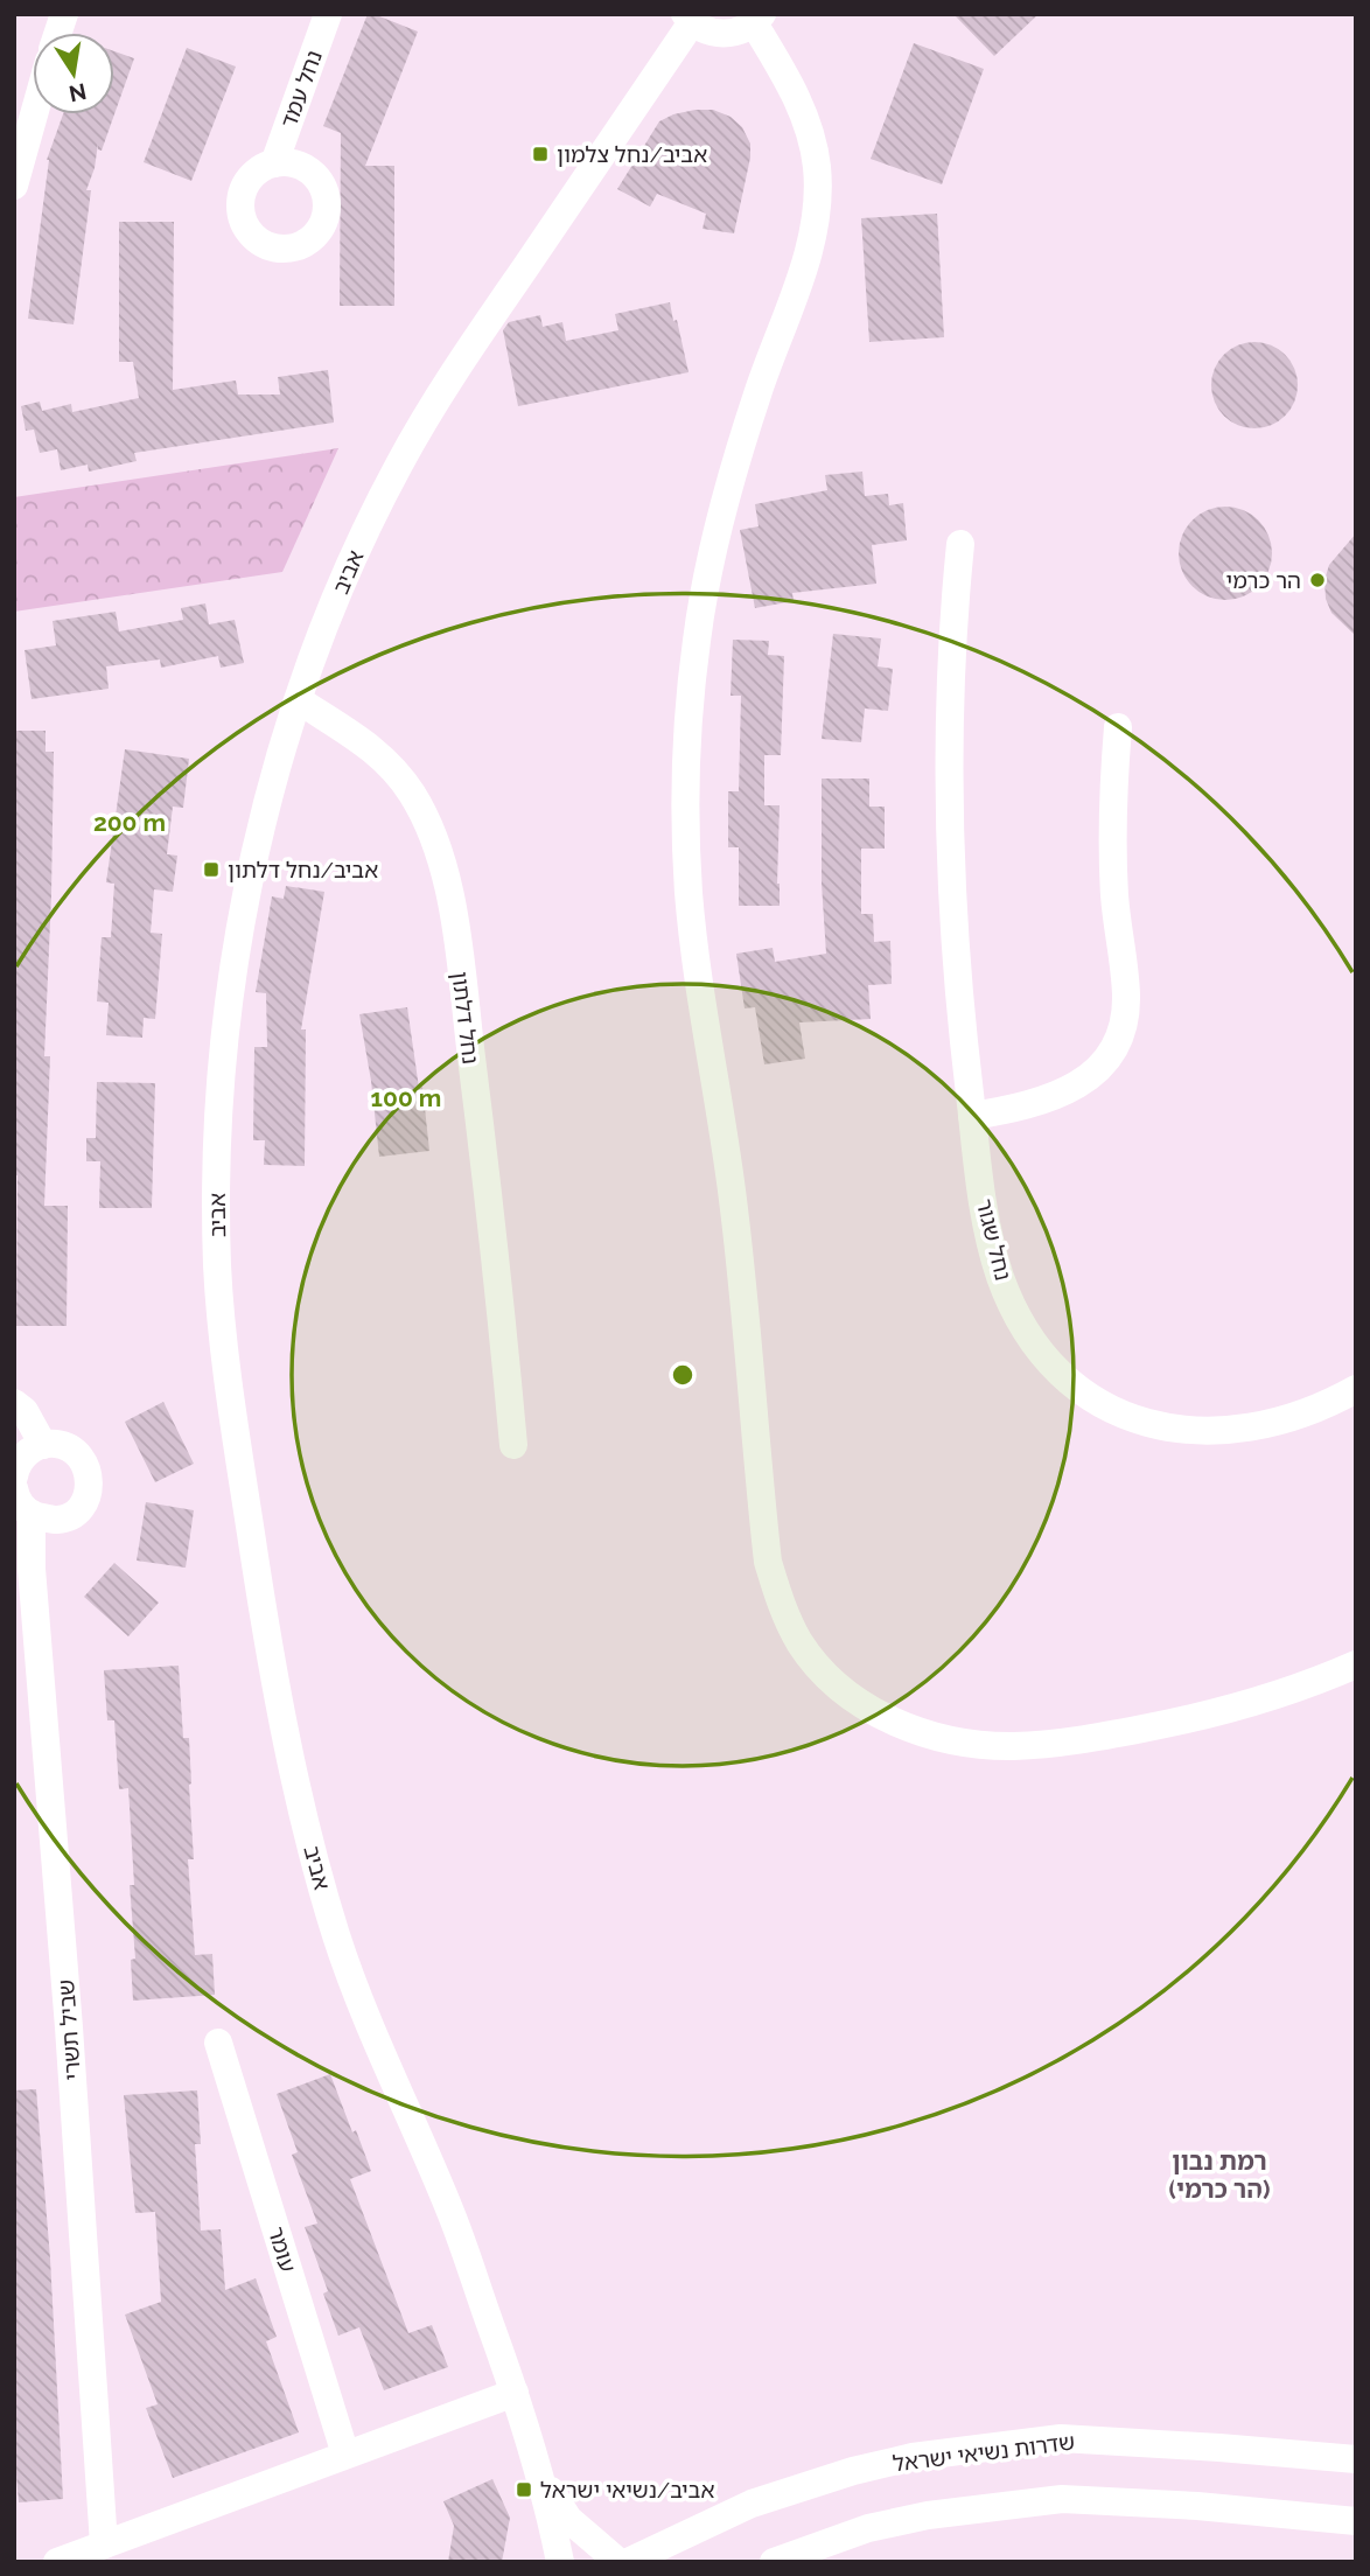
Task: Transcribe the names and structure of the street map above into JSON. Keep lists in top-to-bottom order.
{
  "streets": {
    "street": [
      "נחל עמד",
      "אביב",
      "נחל דלתון",
      "נחל שגור",
      "שביל תשרי",
      "עומר",
      "שדרות נשיאי ישראל"
    ]
  },
  "crossings": [
    ["אביב", "נחל דלתון"],
    ["אביב", "שדרות נשיאי ישראל"]
  ],
  "districts": ["רמת נבון (הר כרמי)"],
  "places": {
    "transit": ["אביב/נחל צלמון", "אביב/נחל דלתון", "אביב/נשיאי ישראל"],
    "other": ["הר כרמי"]
  },
  "north": "bottom",
  "rings": ["200 m", "100 m"]
}
